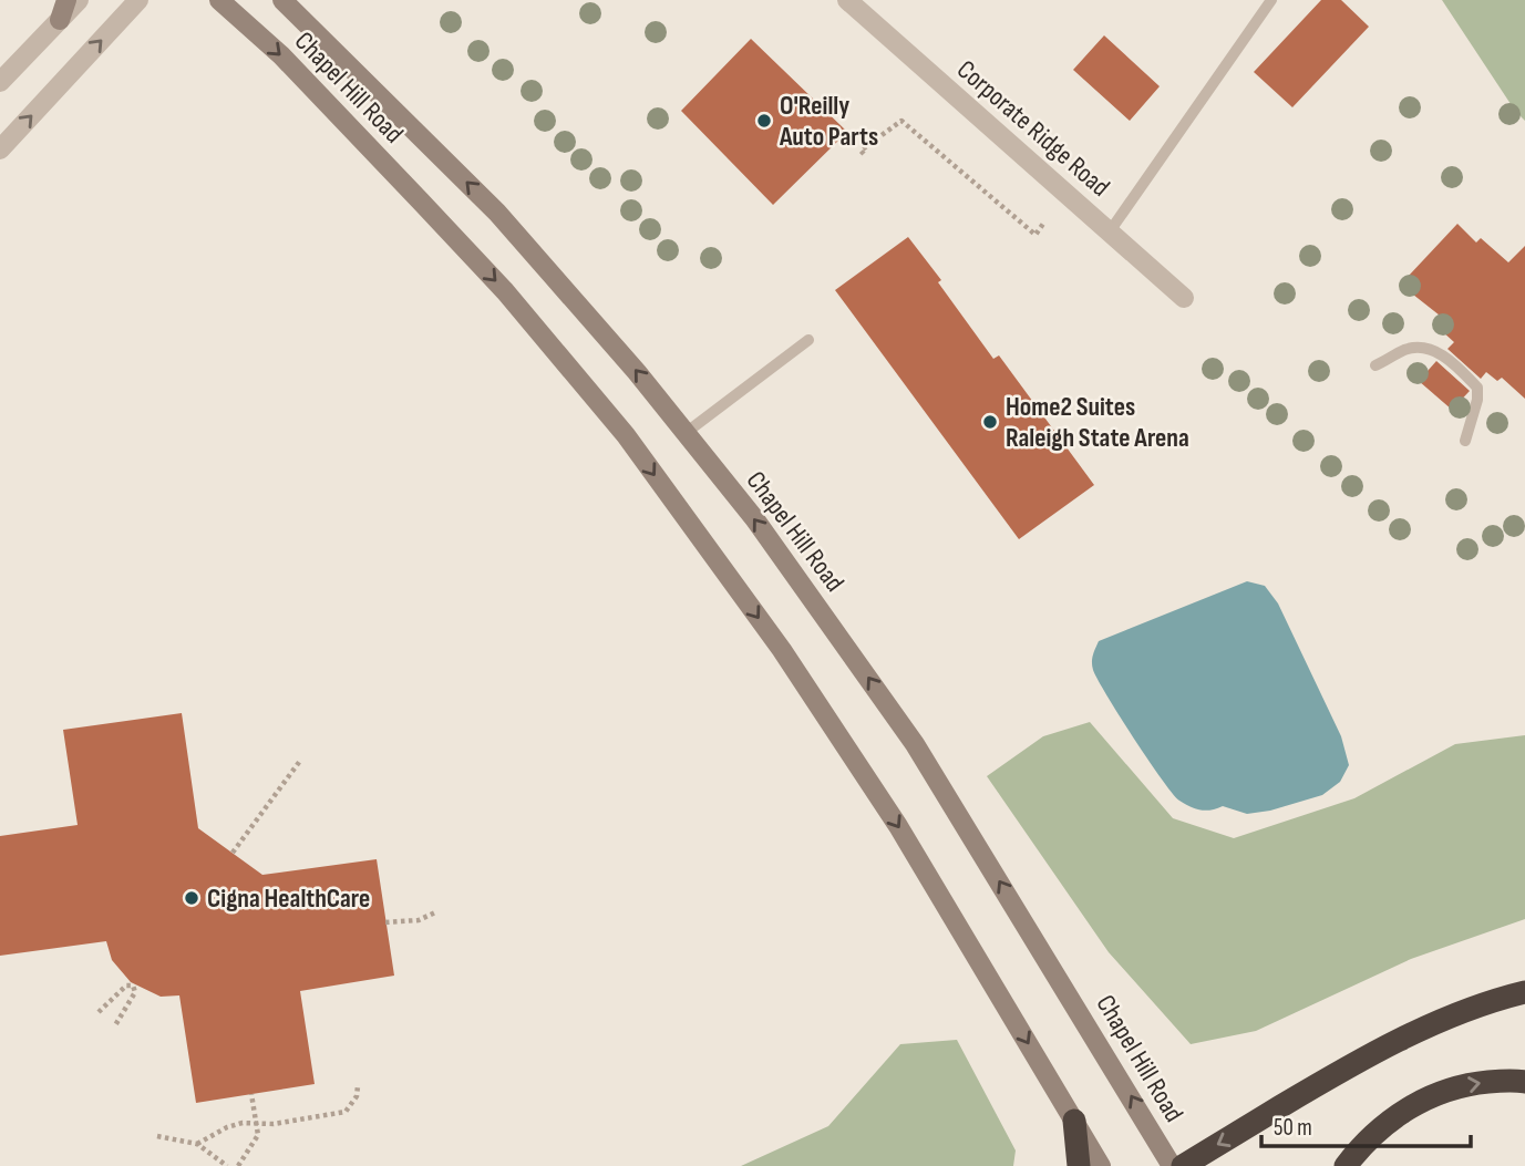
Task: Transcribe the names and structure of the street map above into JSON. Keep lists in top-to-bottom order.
{
  "streets": {
    "main road": ["Chapel Hill Road"],
    "street": ["Corporate Ridge Road"]
  },
  "places": ["O'Reilly Auto Parts", "Home2 Suites Raleigh State Arena", "Cigna HealthCare"],
  "scale_bar": "50 m"
}
